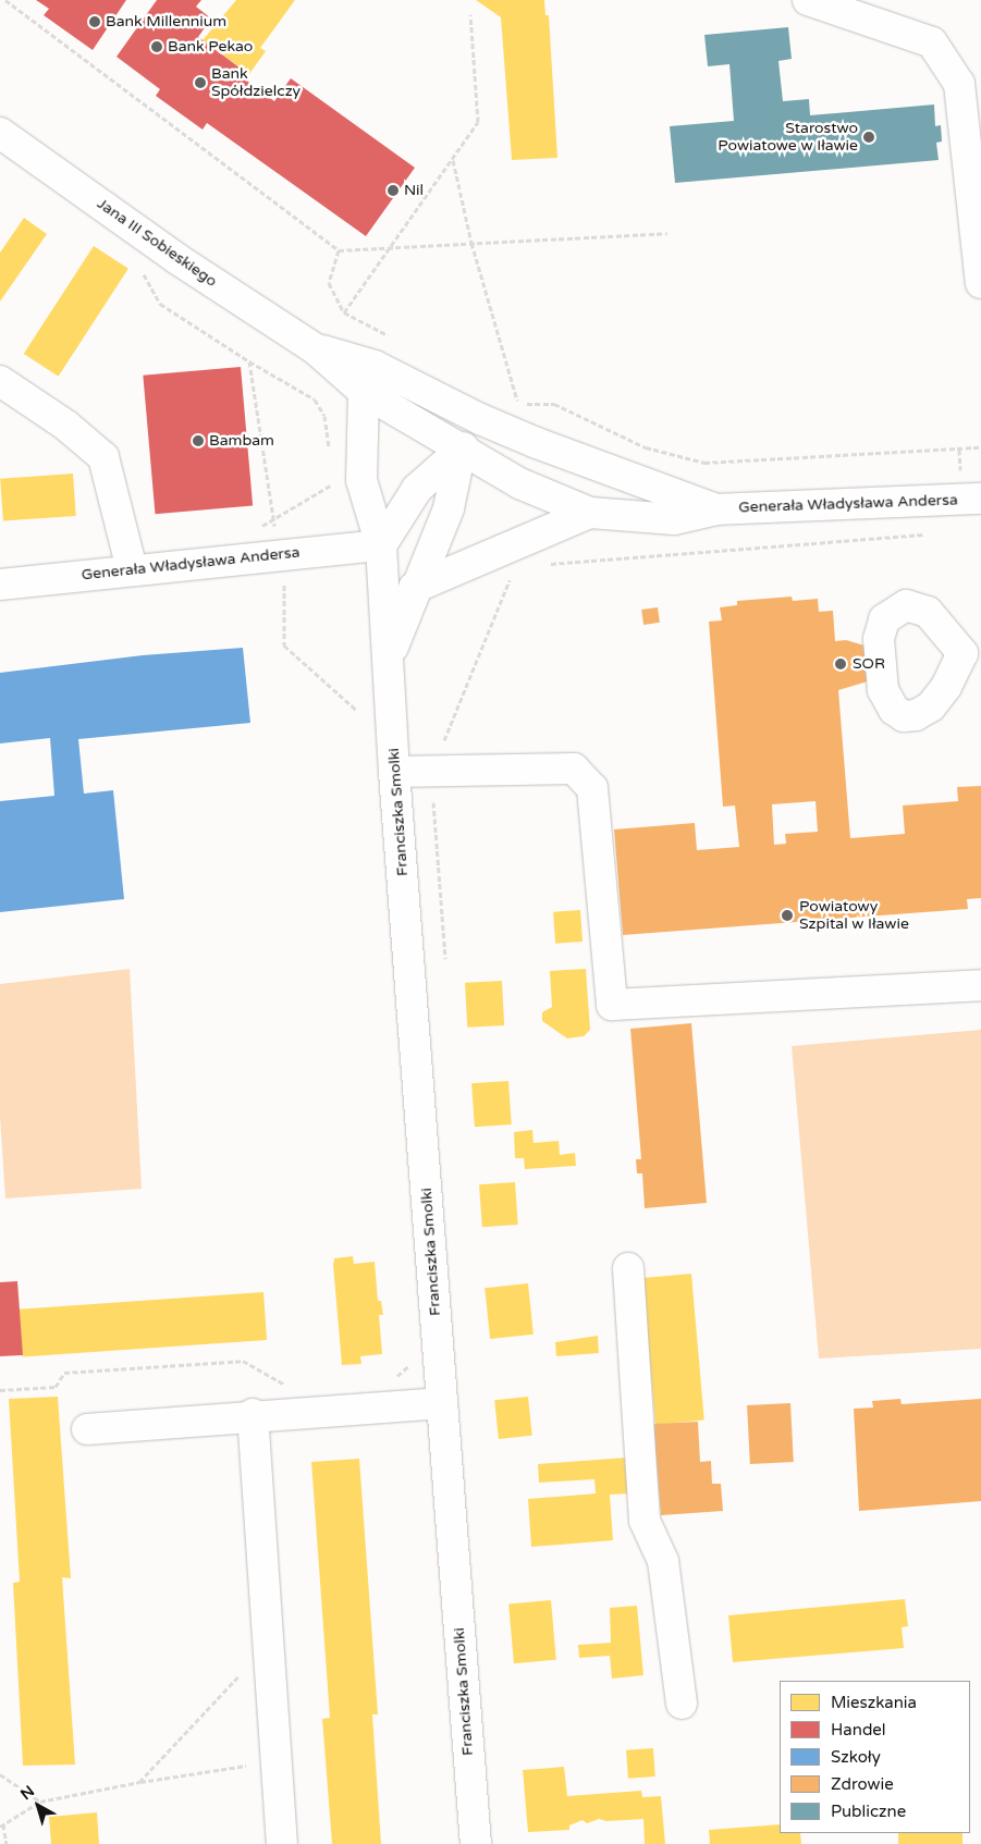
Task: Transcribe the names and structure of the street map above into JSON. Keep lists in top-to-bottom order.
{
  "streets": {
    "street": ["Jana III Sobieskiego", "Generała Władysława Andersa", "Franciszka Smolki"]
  },
  "crossings": [
    ["Jana III Sobieskiego", "Generała Władysława Andersa"],
    ["Jana III Sobieskiego", "Franciszka Smolki"],
    ["Generała Władysława Andersa", "Franciszka Smolki"]
  ],
  "places": [
    "Bank Millennium",
    "Bank Pekao",
    "Bank Spółdzielczy",
    "Starostwo Powiatowe w Iławie",
    "Nil",
    "Bambam",
    "SOR",
    "Powiatowy Szpital w Iławie"
  ],
  "legend": [
    "Mieszkania",
    "Handel",
    "Szkoły",
    "Zdrowie",
    "Publiczne"
  ],
  "north": "top left"
}
